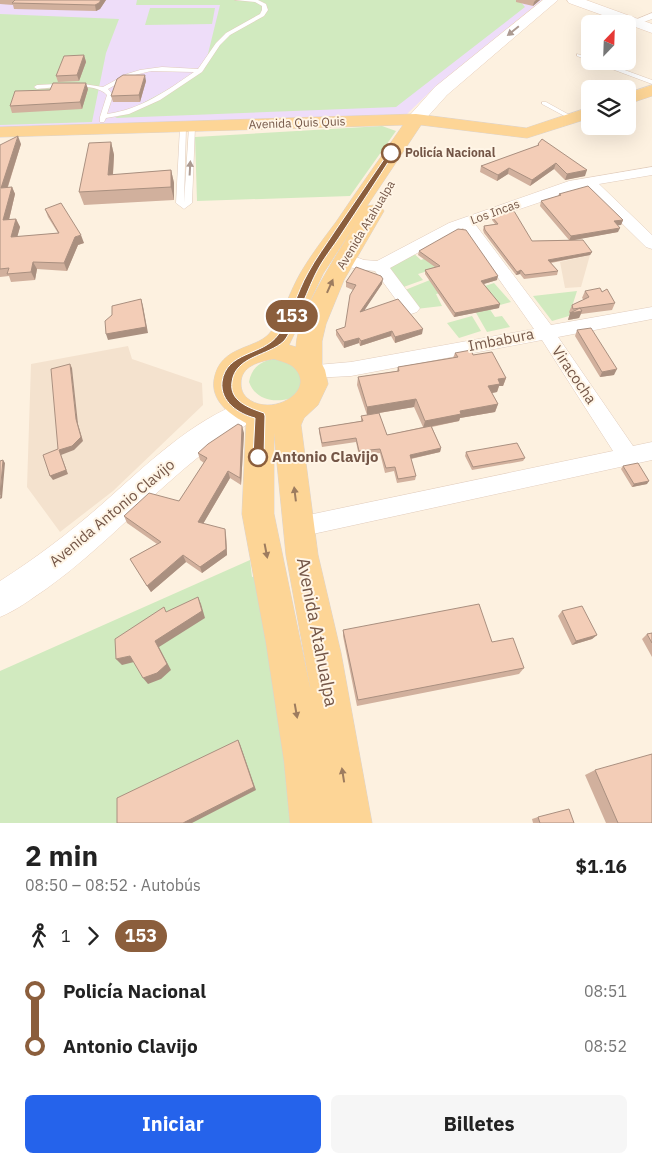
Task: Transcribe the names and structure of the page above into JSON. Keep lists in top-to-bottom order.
{
  "streets": {
    "main road": ["Avenida Quis Quis", "Avenida Atahualpa", "Avenida Antonio Clavijo"],
    "street": ["Los Incas", "Imbabura", "Viracocha"]
  },
  "crossings": [
    ["Avenida Quis Quis", "Avenida Atahualpa"],
    ["Los Incas", "Viracocha"],
    ["Avenida Atahualpa", "Imbabura"],
    ["Avenida Atahualpa", "Avenida Antonio Clavijo"],
    ["Imbabura", "Viracocha"],
    ["Imbabura", "Avenida Antonio Clavijo"]
  ],
  "places": ["Policía Nacional", "Antonio Clavijo"],
  "lines": ["bus line 153"],
  "north": "top right",
  "page": {
    "on_map": "153",
    "heading": ["2 min", "08:50 – 08:52 · Autobús", "$1.16"],
    "legs": ["1", "153"],
    "list": [
      {
        "name": "Policía Nacional",
        "value": "08:51"
      },
      {
        "name": "Antonio Clavijo",
        "value": "08:52"
      }
    ],
    "buttons": ["Iniciar", "Billetes"]
  }
}
